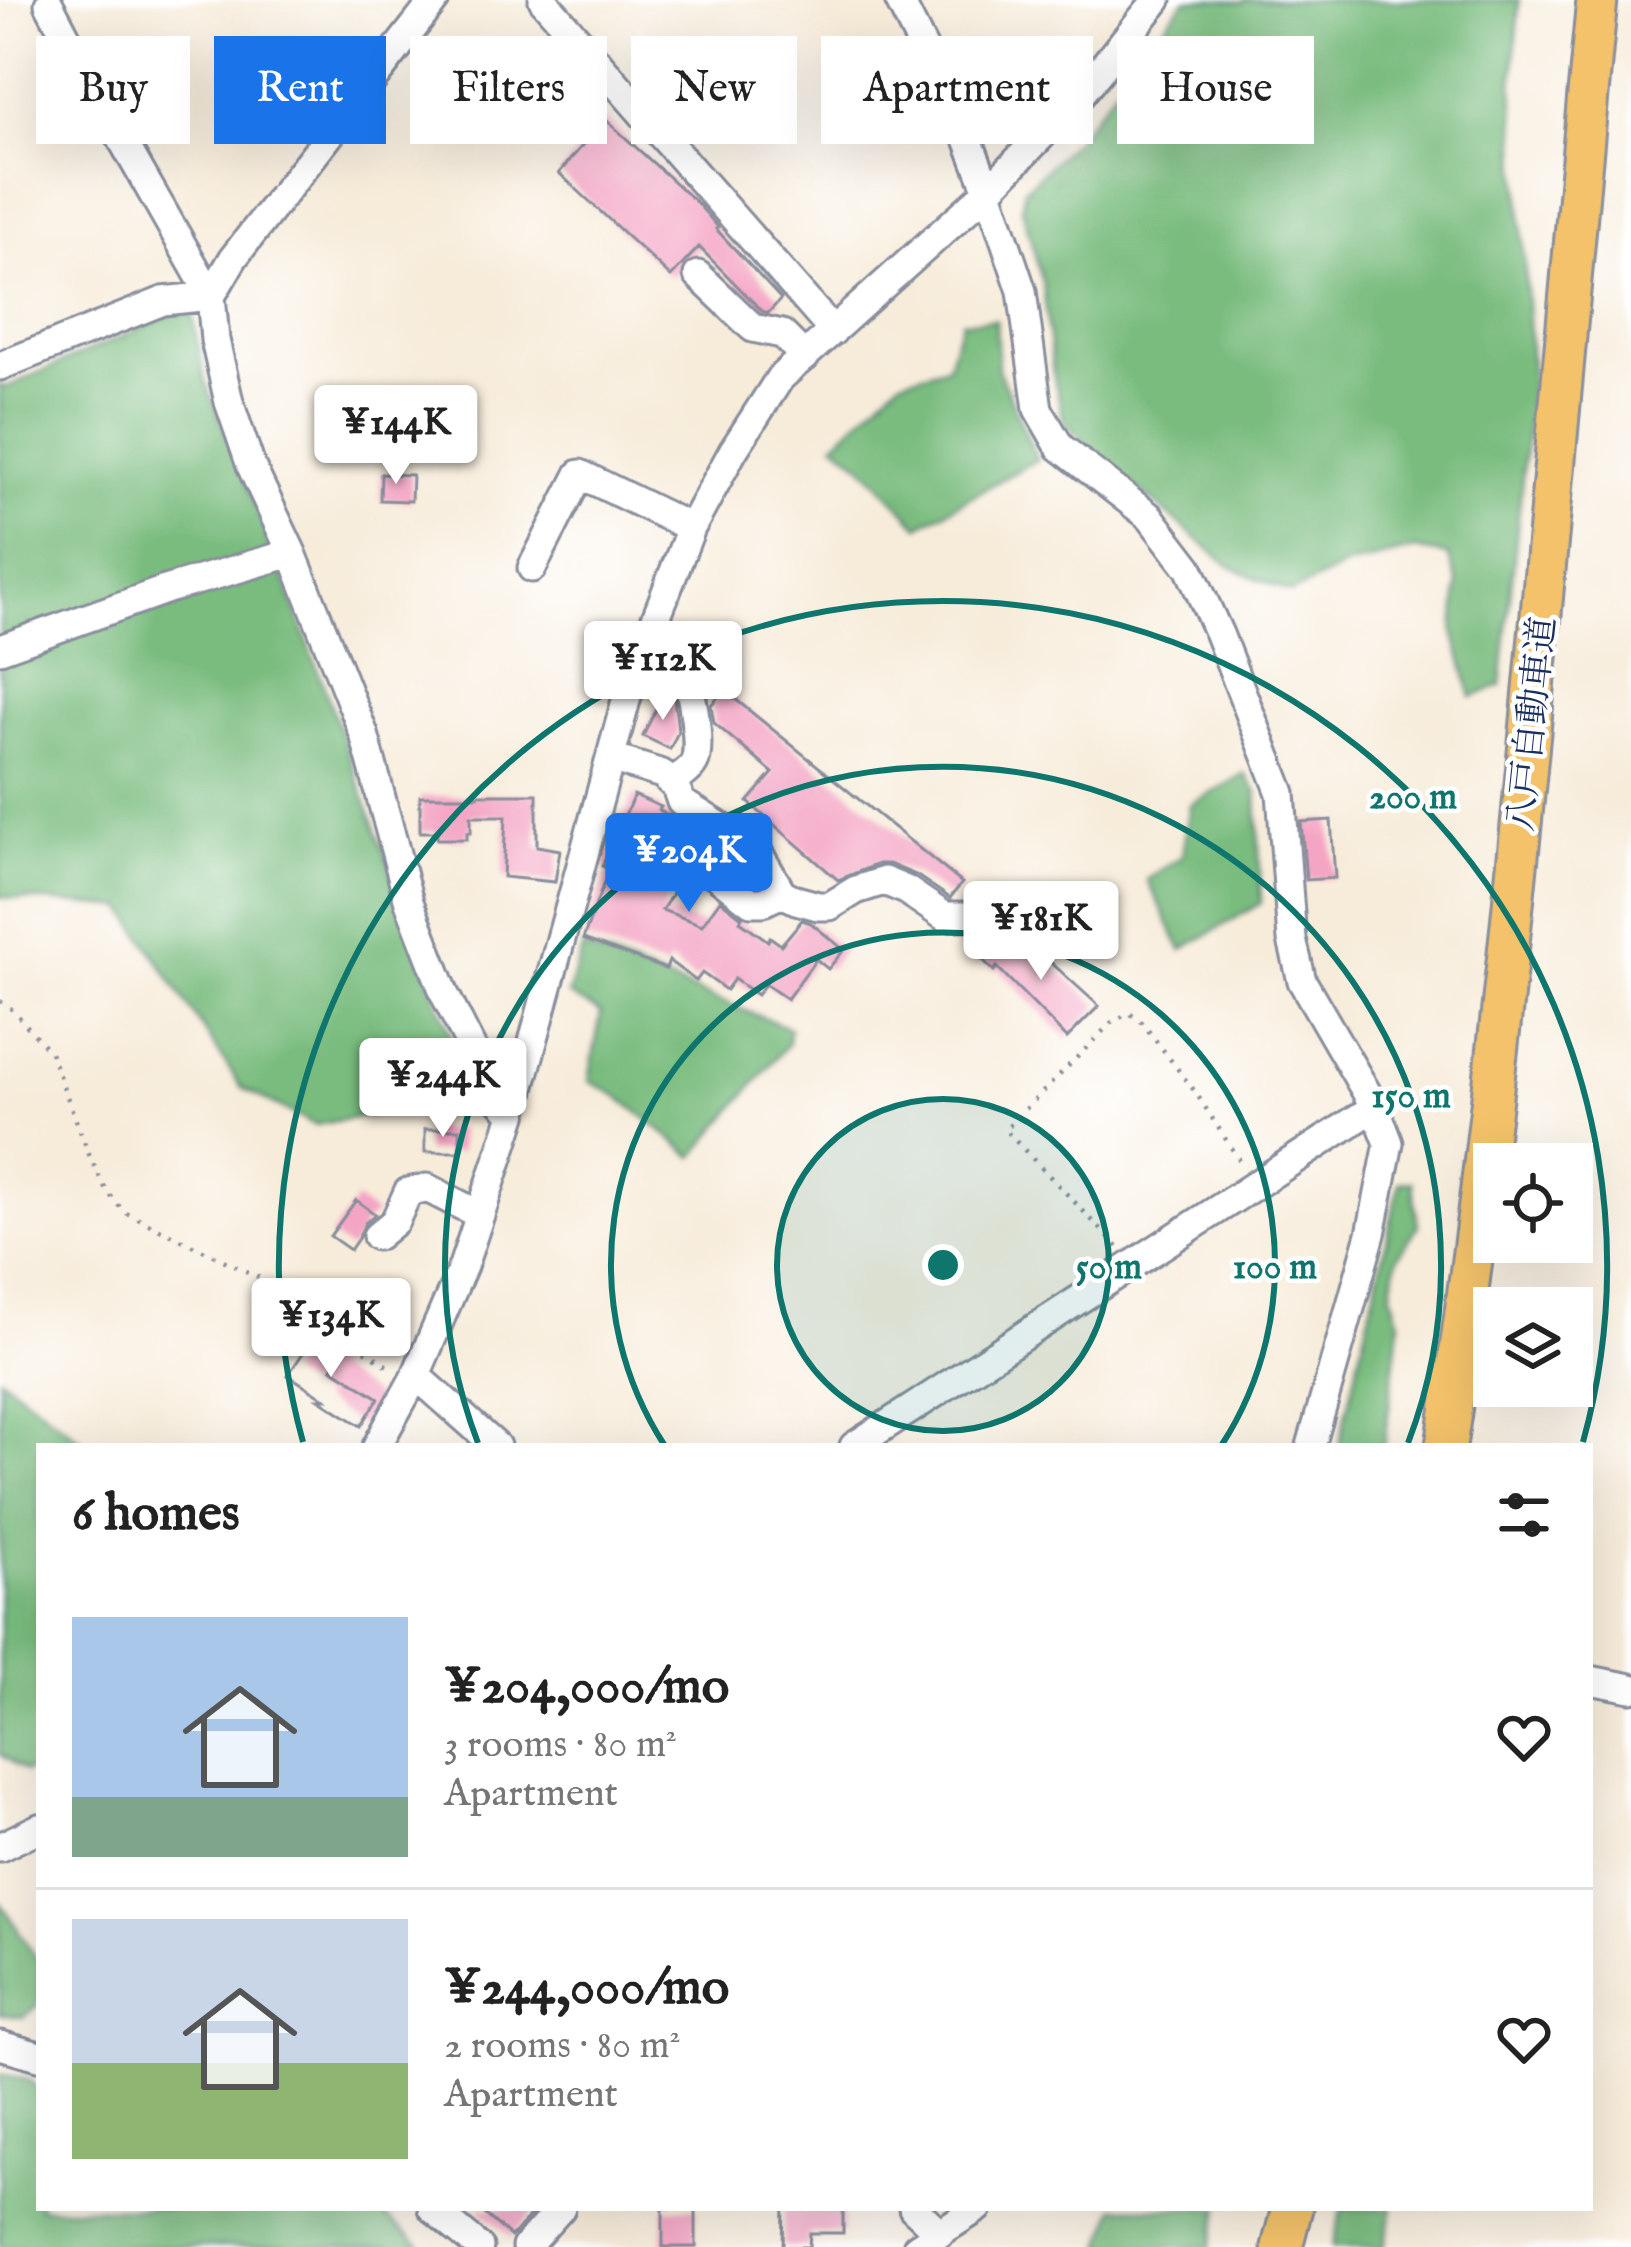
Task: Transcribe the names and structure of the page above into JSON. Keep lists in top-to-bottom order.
{
  "streets": {
    "highway": ["八戸自動車道"]
  },
  "page": {
    "chip": [
      "Buy",
      "Rent",
      "Filters",
      "New",
      "Apartment",
      "House"
    ],
    "price": [
      "¥144K",
      "¥112K",
      "¥204K",
      "¥181K",
      "¥244K",
      "¥134K"
    ],
    "heading": "6 homes",
    "list": [
      {
        "name": "¥204,000/mo",
        "note": "3 rooms · 80 m² · Apartment"
      },
      {
        "name": "¥244,000/mo",
        "note": "2 rooms · 80 m² · Apartment"
      }
    ]
  },
  "rings": [
    "200 m",
    "150 m",
    "50 m",
    "100 m"
  ]
}
